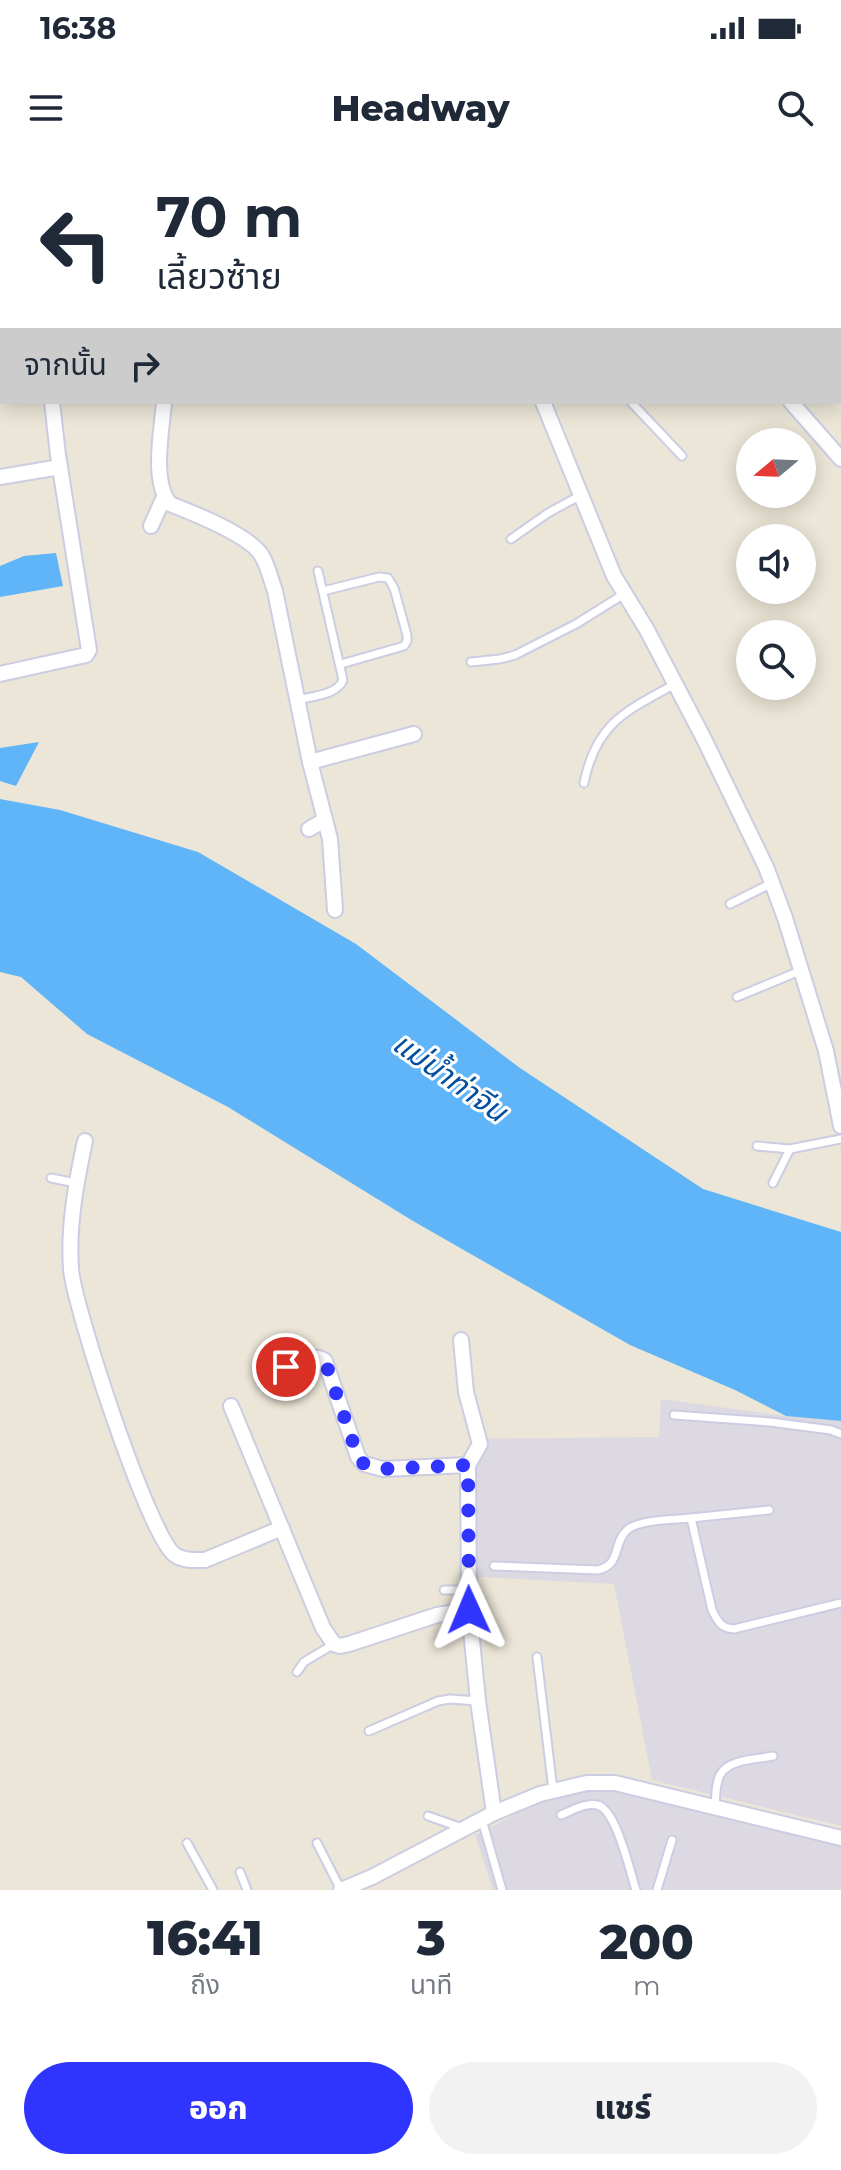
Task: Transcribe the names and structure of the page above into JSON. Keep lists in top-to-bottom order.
{
  "water": ["แม่น้ำท่าจีน"],
  "north": "left",
  "page": {
    "status": "16:38",
    "header": "Headway",
    "turn": ["70 m", "เลี้ยวซ้าย"],
    "then": "จากนั้น",
    "eta": [
      "16:41",
      "ถึง",
      "3",
      "นาที",
      "200",
      "m"
    ],
    "buttons": ["ออก", "แชร์"]
  }
}
